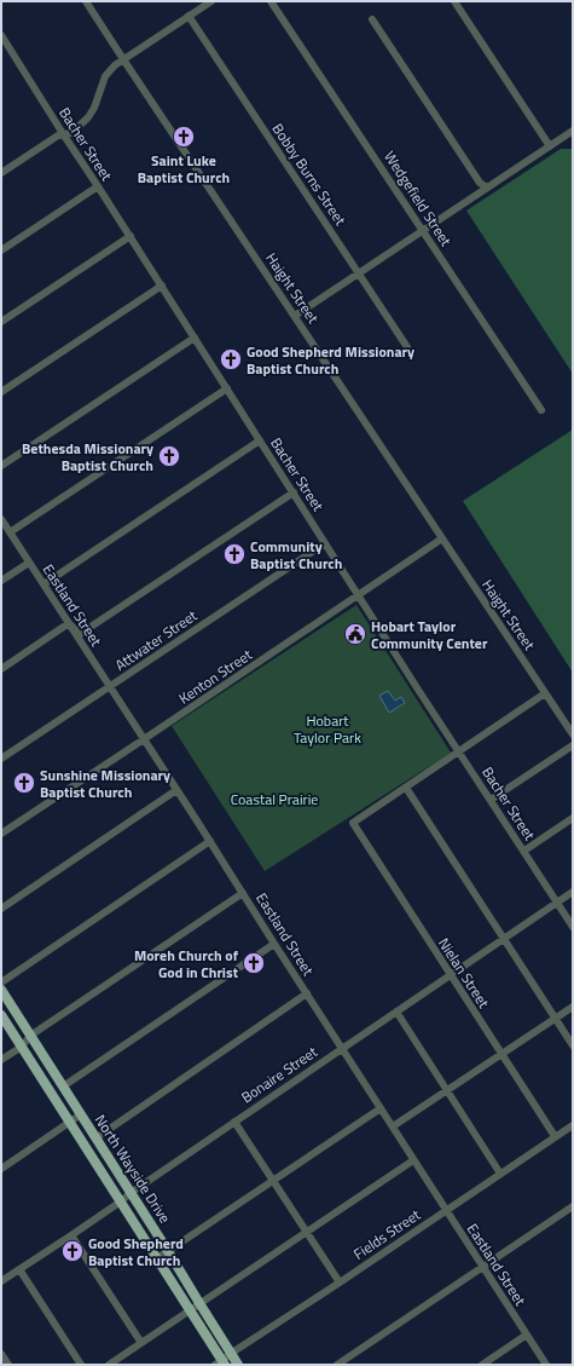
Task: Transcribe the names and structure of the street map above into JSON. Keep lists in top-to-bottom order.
{
  "streets": {
    "main road": ["North Wayside Drive"],
    "street": [
      "Bacher Street",
      "Bobby Burns Street",
      "Wedgefield Street",
      "Haight Street",
      "Eastland Street",
      "Attwater Street",
      "Kenton Street",
      "Nielan Street",
      "Bonaire Street",
      "Fields Street"
    ]
  },
  "crossings": [
    ["Bacher Street", "Attwater Street"],
    ["Bacher Street", "Kenton Street"],
    ["Bacher Street", "Bonaire Street"],
    ["Haight Street", "Kenton Street"],
    ["Eastland Street", "Attwater Street"],
    ["Eastland Street", "Kenton Street"],
    ["Eastland Street", "Bonaire Street"],
    ["Eastland Street", "Fields Street"],
    ["Nielan Street", "Bonaire Street"],
    ["Nielan Street", "Fields Street"],
    ["Bonaire Street", "North Wayside Drive"],
    ["North Wayside Drive", "Fields Street"]
  ],
  "parks": ["Hobart Taylor Park", "Coastal Prairie"],
  "places": {
    "church": [
      "Saint Luke Baptist Church",
      "Good Shepherd Missionary Baptist Church",
      "Bethesda Missionary Baptist Church",
      "Community Baptist Church",
      "Sunshine Missionary Baptist Church",
      "Moreh Church of God in Christ",
      "Good Shepherd Baptist Church"
    ],
    "public building": ["Hobart Taylor Community Center"]
  }
}
